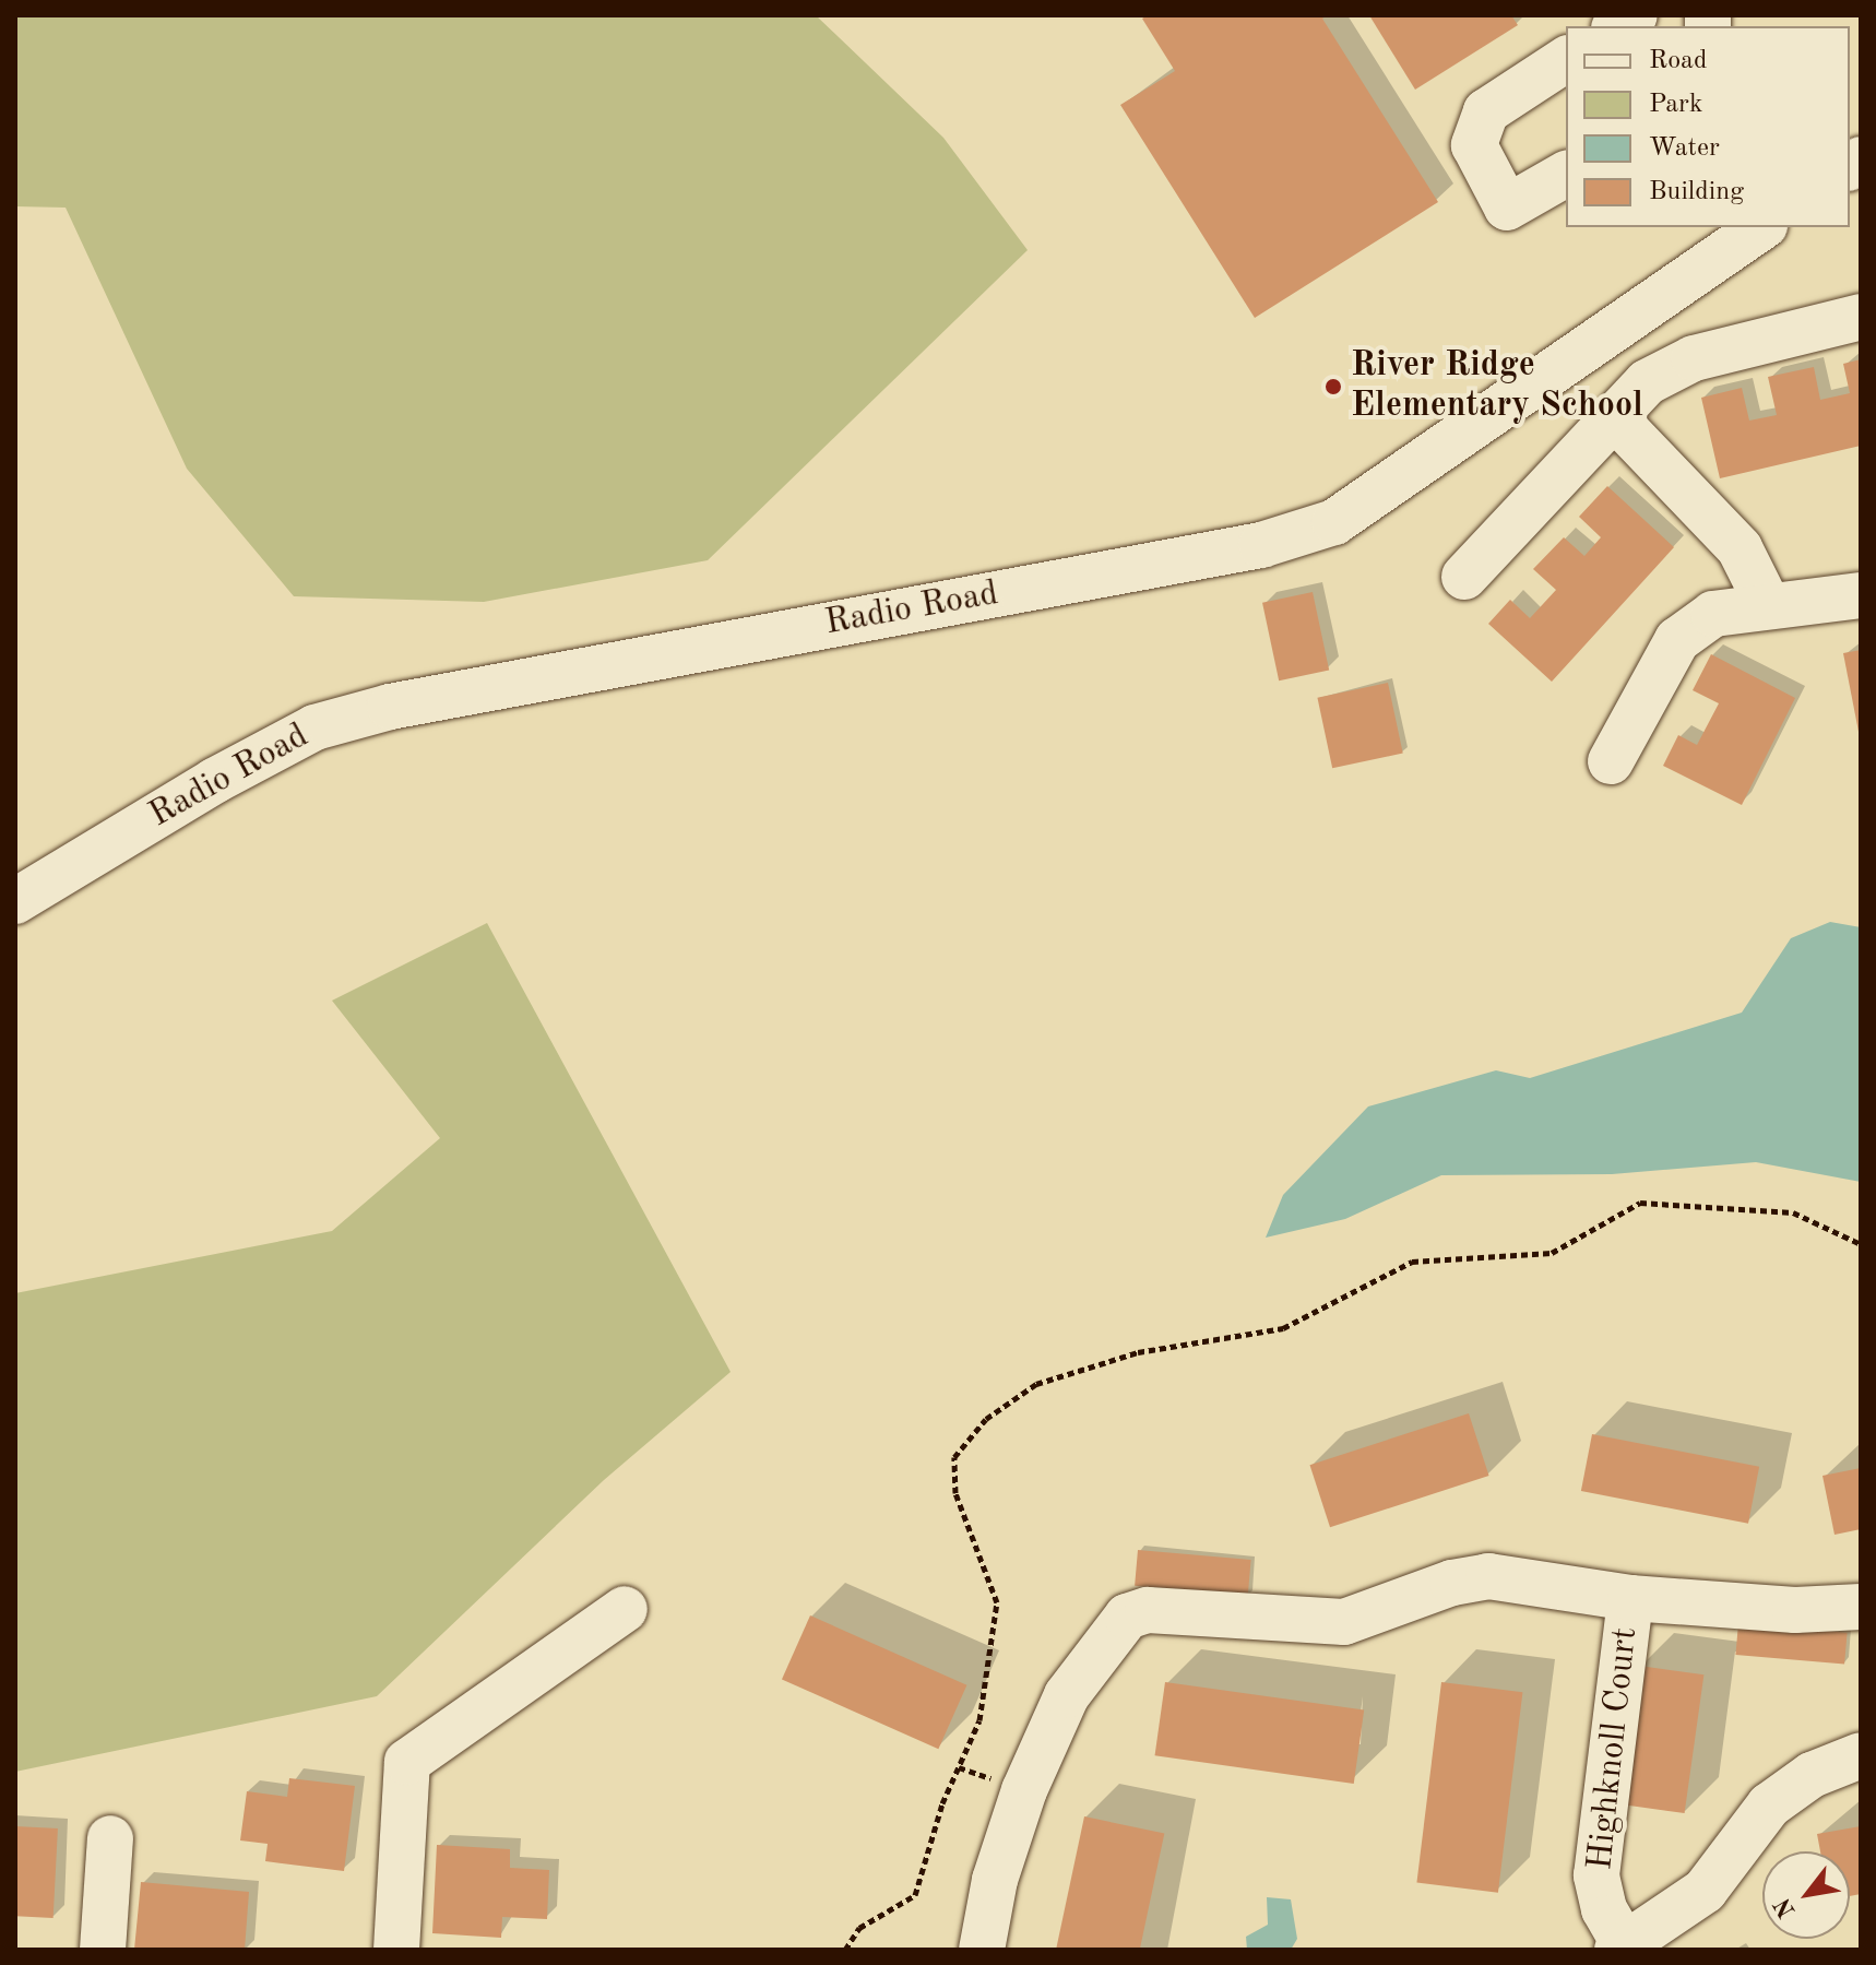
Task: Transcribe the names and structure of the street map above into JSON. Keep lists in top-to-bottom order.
{
  "streets": {
    "street": ["Radio Road", "Highknoll Court"]
  },
  "places": ["River Ridge Elementary School"],
  "legend": [
    "Road",
    "Park",
    "Water",
    "Building"
  ],
  "north": "bottom left"
}
